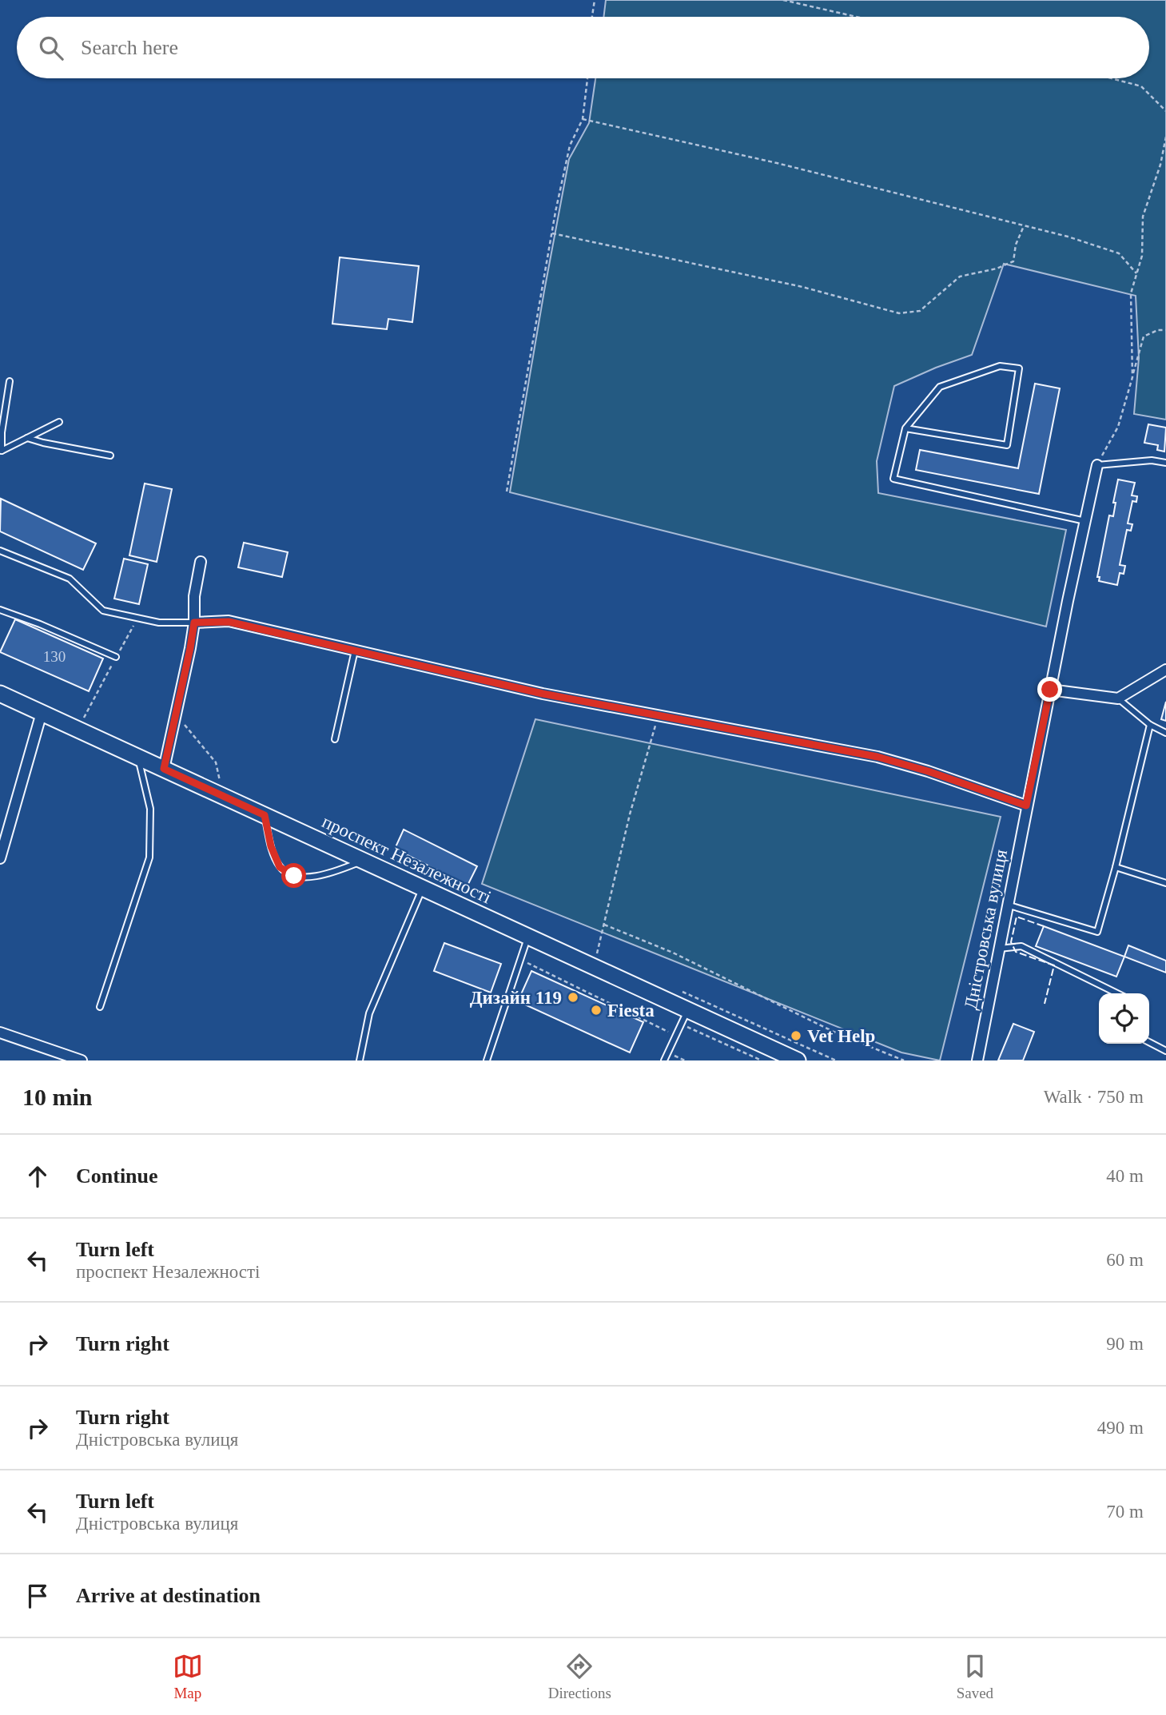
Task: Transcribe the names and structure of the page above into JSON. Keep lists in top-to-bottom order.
{
  "streets": {
    "main road": ["проспект Незалежності"],
    "street": ["Дністровська вулиця"]
  },
  "places": ["Дизайн 119", "Fiesta", "Vet Help"],
  "house_numbers": ["130"],
  "page": {
    "search": "Search here",
    "heading": ["10 min", "Walk · 750 m"],
    "list": [
      ["Continue", "40 m"],
      ["Turn left", "проспект Незалежності", "60 m"],
      ["Turn right", "90 m"],
      ["Turn right", "Дністровська вулиця", "490 m"],
      ["Turn left", "Дністровська вулиця", "70 m"],
      "Arrive at destination"
    ],
    "nav": ["Map", "Directions", "Saved"]
  }
}
